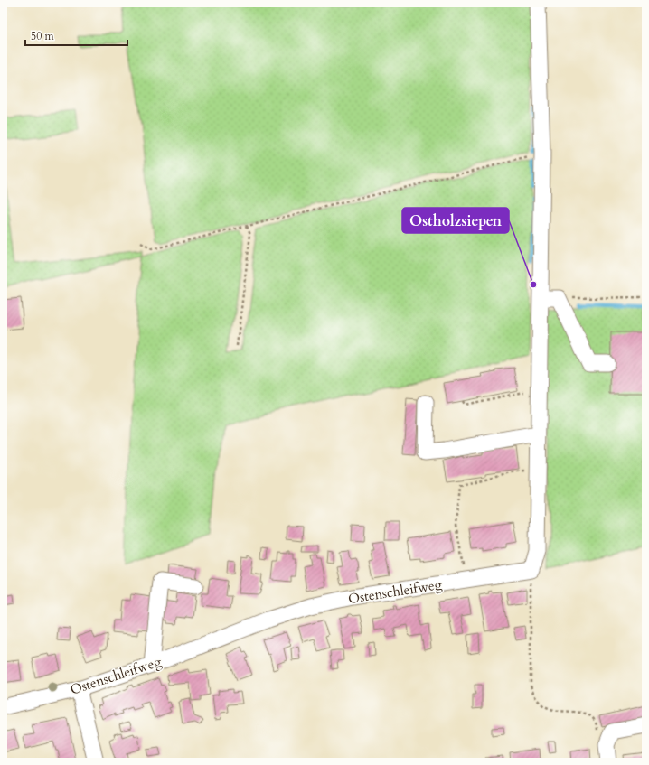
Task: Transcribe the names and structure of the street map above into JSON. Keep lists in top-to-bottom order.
{
  "streets": {
    "street": ["Ostenschleifweg"]
  },
  "places": ["Ostholzsiepen"],
  "scale_bar": "50 m"
}
